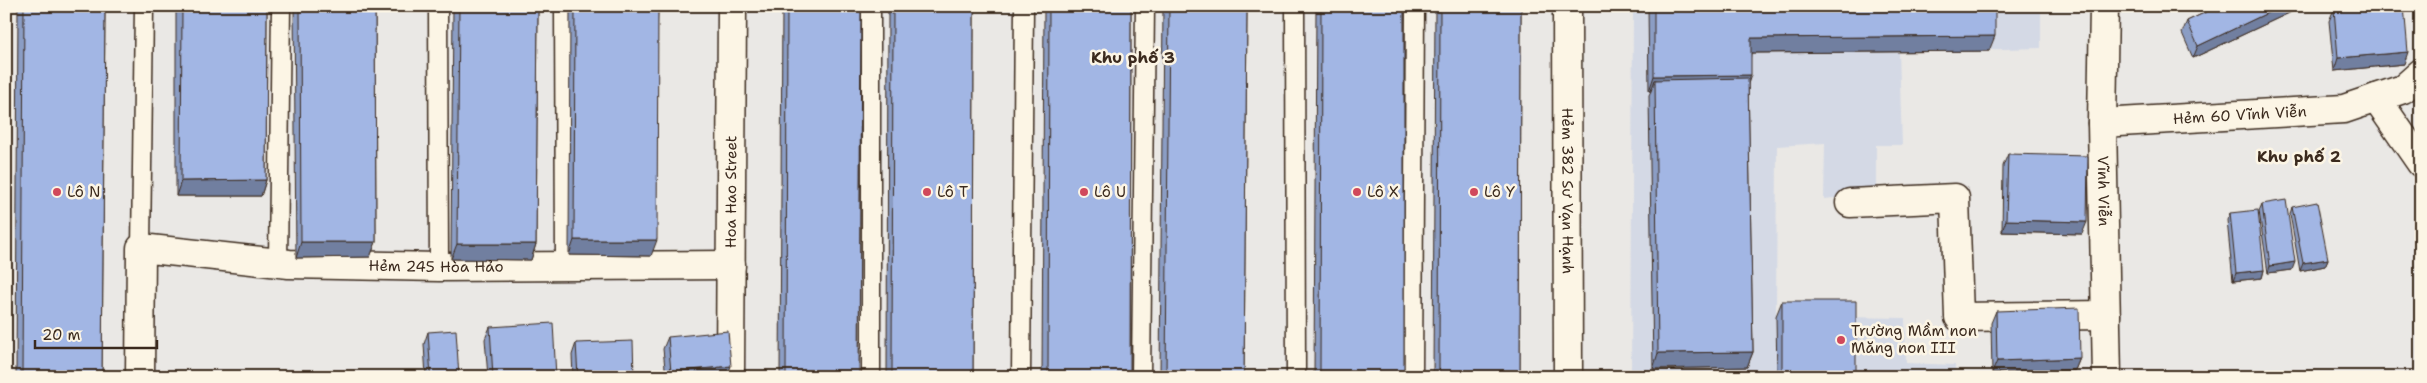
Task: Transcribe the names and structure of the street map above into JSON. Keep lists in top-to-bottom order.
{
  "streets": {
    "street": [
      "Hẻm 60 Vĩnh Viễn",
      "Hoa Hao Street",
      "Hẻm 382 Sư Vạn Hạnh",
      "Vĩnh Viễn",
      "Hẻm 245 Hòa Hảo"
    ]
  },
  "crossings": [
    ["Hẻm 60 Vĩnh Viễn", "Vĩnh Viễn"],
    ["Hoa Hao Street", "Hẻm 245 Hòa Hảo"]
  ],
  "districts": ["Khu phố 3", "Khu phố 2"],
  "places": [
    "Lô N",
    "Lô T",
    "Lô U",
    "Lô X",
    "Lô Y",
    "Trường Mầm non Măng non III"
  ],
  "scale_bar": "20 m"
}
